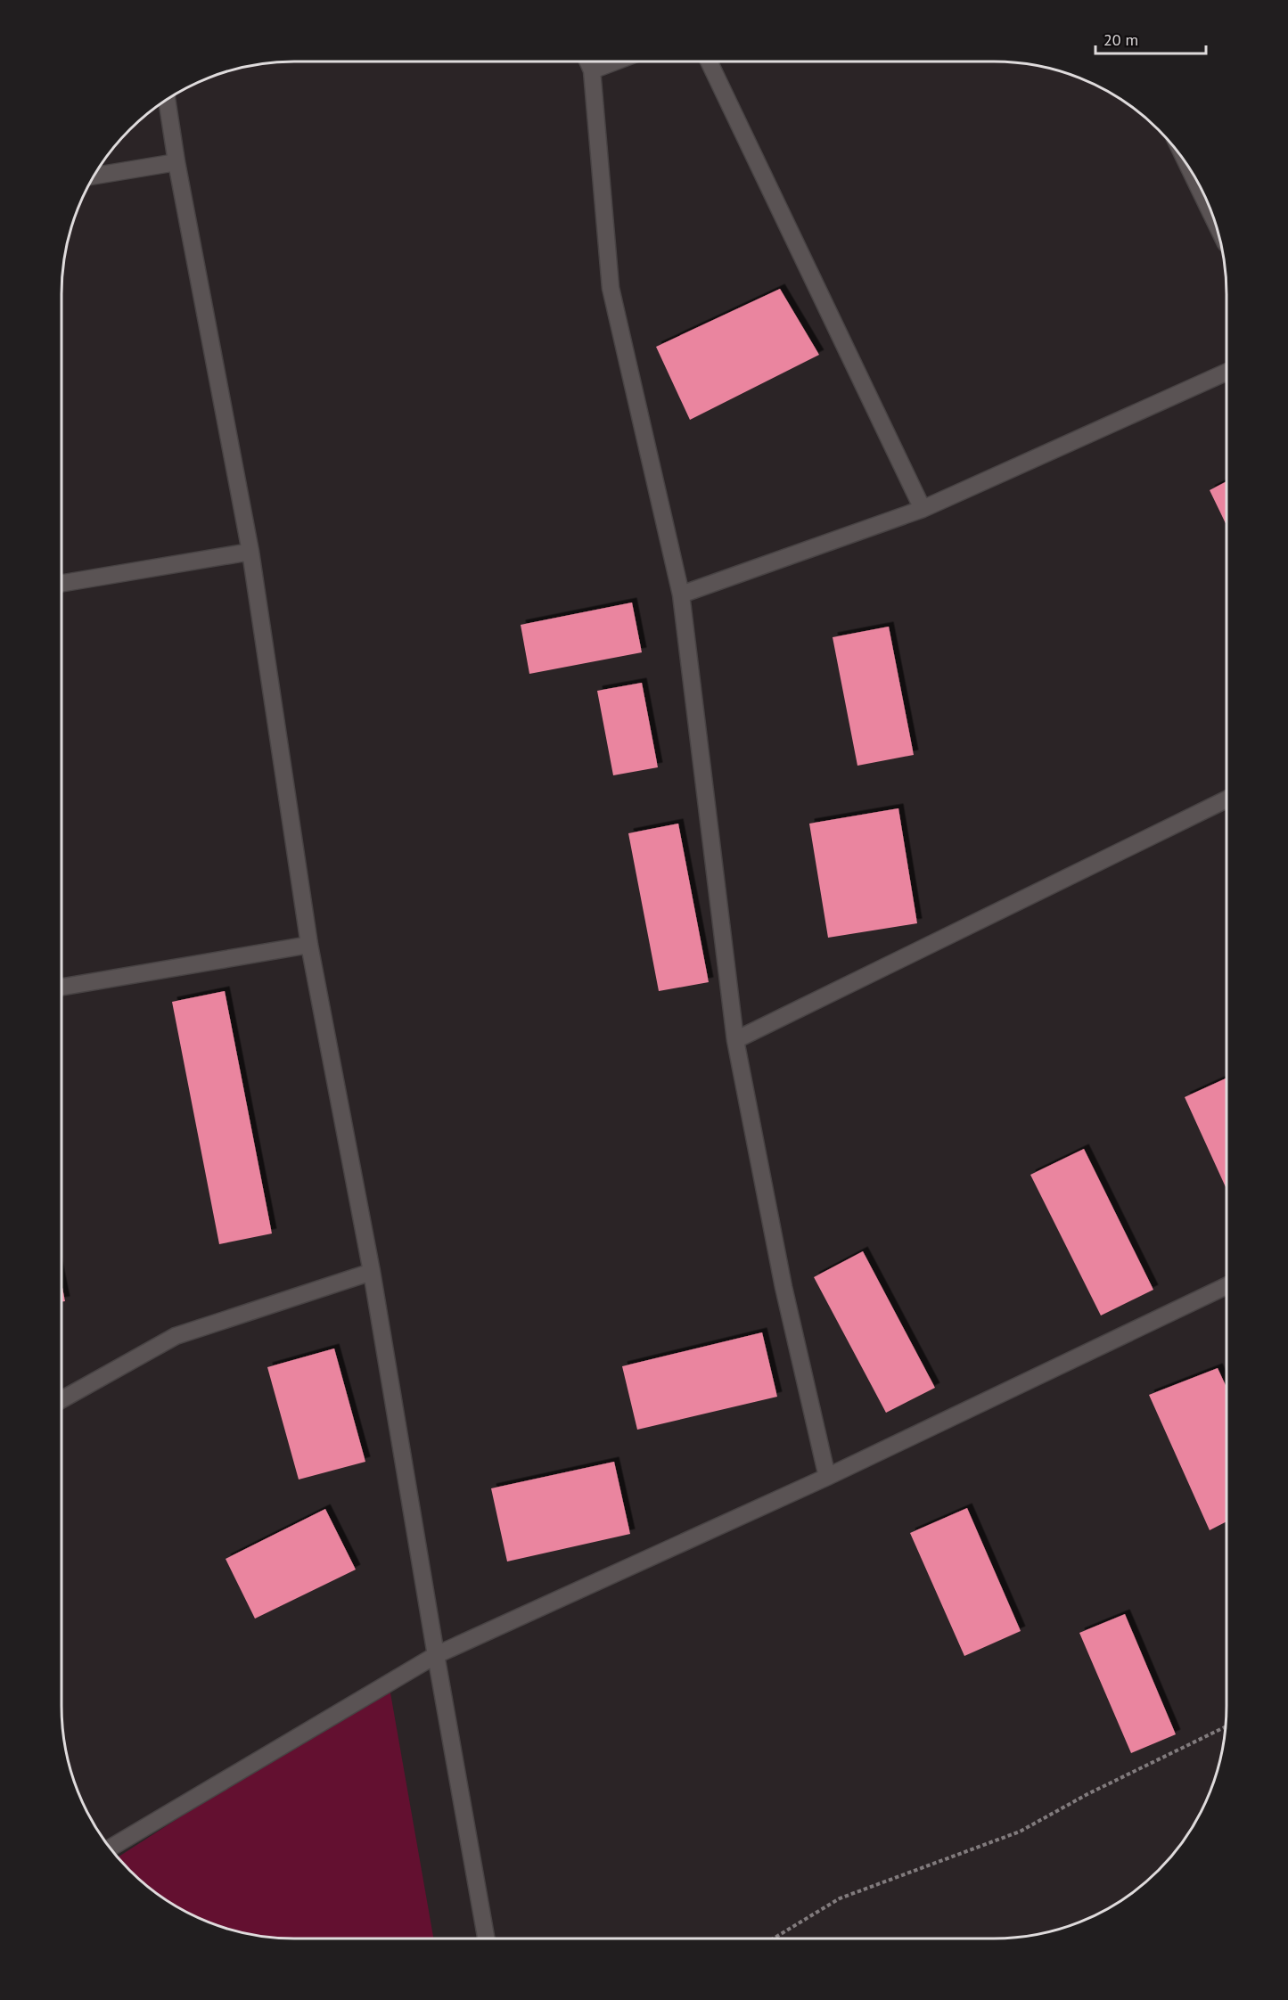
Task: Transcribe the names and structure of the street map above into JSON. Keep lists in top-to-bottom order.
{
  "scale_bar": "20 m"
}
